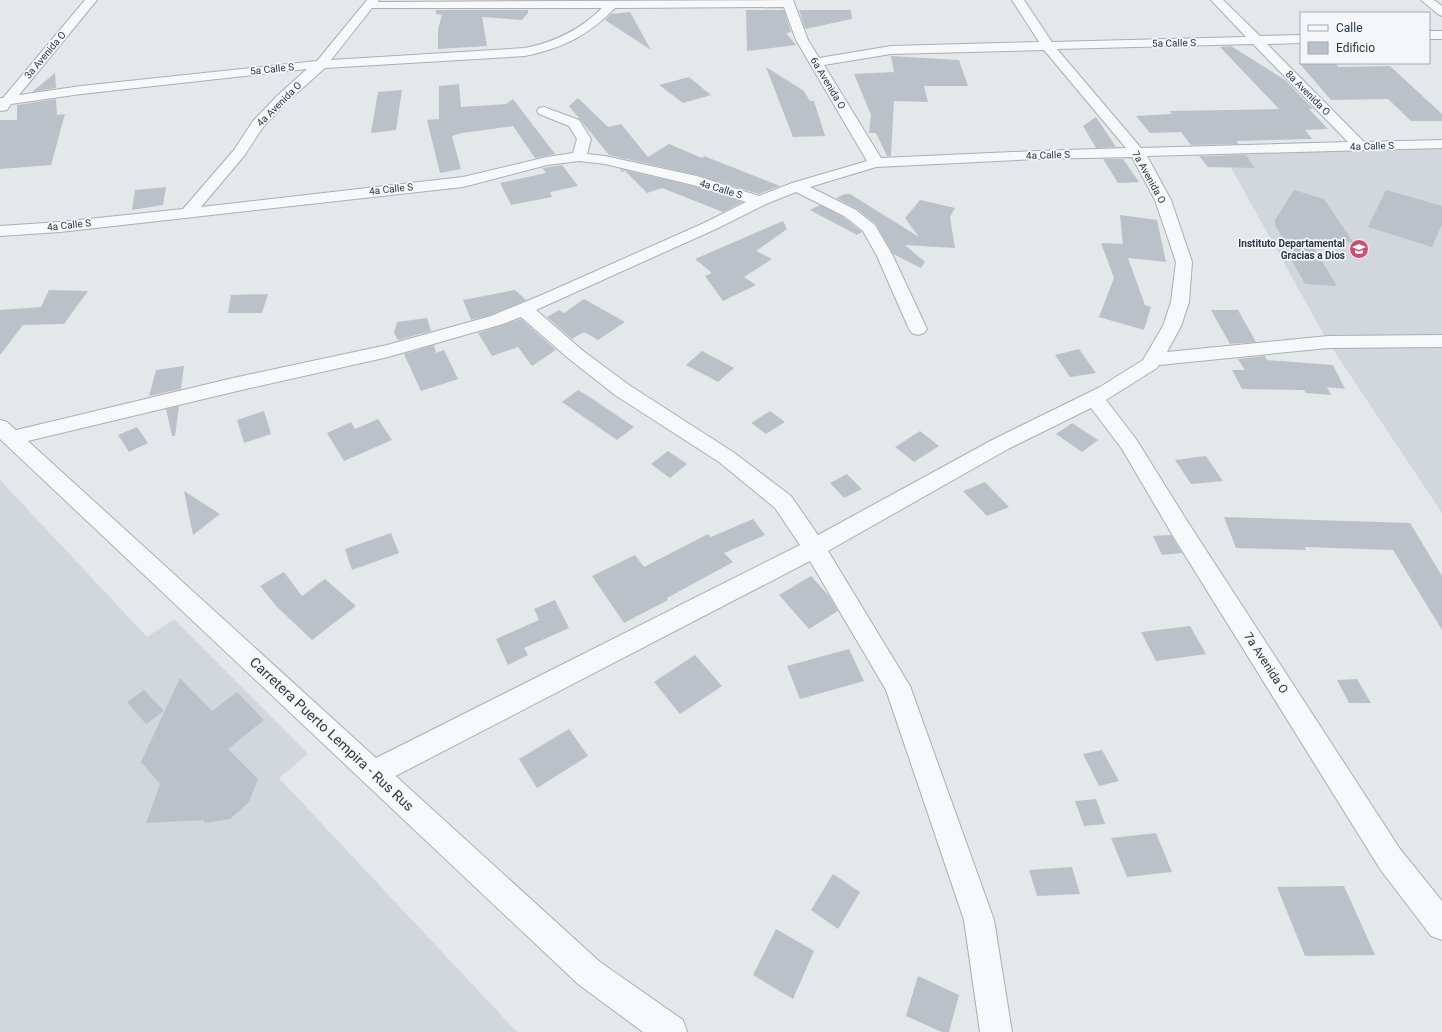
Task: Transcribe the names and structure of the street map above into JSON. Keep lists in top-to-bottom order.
{
  "streets": {
    "street": [
      "5a Calle S",
      "3a Avenida O",
      "6a Avenida O",
      "8a Avenida O",
      "4a Avenida O",
      "4a Calle S",
      "7a Avenida O",
      "Carretera Puerto Lempira - Rus Rus"
    ]
  },
  "crossings": [
    ["5a Calle S", "3a Avenida O"],
    ["5a Calle S", "6a Avenida O"],
    ["5a Calle S", "8a Avenida O"],
    ["5a Calle S", "4a Avenida O"],
    ["5a Calle S", "7a Avenida O"],
    ["6a Avenida O", "4a Calle S"],
    ["8a Avenida O", "4a Calle S"],
    ["4a Avenida O", "4a Calle S"],
    ["4a Calle S", "7a Avenida O"],
    ["7a Avenida O", "Carretera Puerto Lempira - Rus Rus"]
  ],
  "places": {
    "school or university": ["Instituto Departamental Gracias a Dios"]
  },
  "legend": ["Calle", "Edificio"]
}
